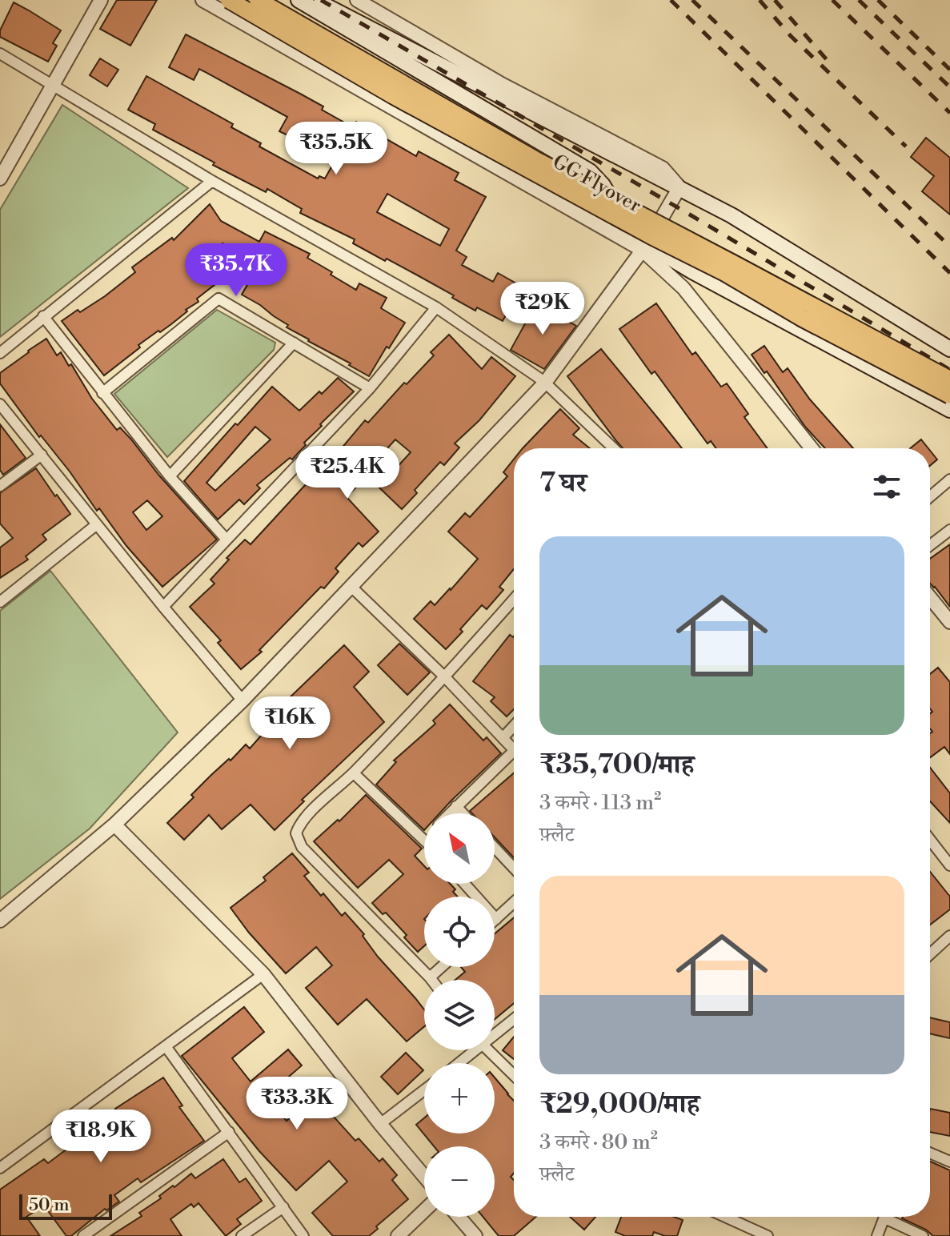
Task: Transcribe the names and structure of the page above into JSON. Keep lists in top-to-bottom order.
{
  "streets": {
    "main road": ["GG Flyover"]
  },
  "scale_bar": "50 m",
  "north": "top left",
  "page": {
    "price": [
      "₹35.5K",
      "₹35.7K",
      "₹29K",
      "₹25.4K",
      "₹16K",
      "₹33.3K",
      "₹18.9K"
    ],
    "heading": "7 घर",
    "list": [
      {
        "name": "₹35,700/माह",
        "note": "3 कमरे · 113 m² · फ़्लैट"
      },
      {
        "name": "₹29,000/माह",
        "note": "3 कमरे · 80 m² · फ़्लैट"
      }
    ],
    "map_buttons": ["+", "−"],
    "scale": "50 m"
  }
}
